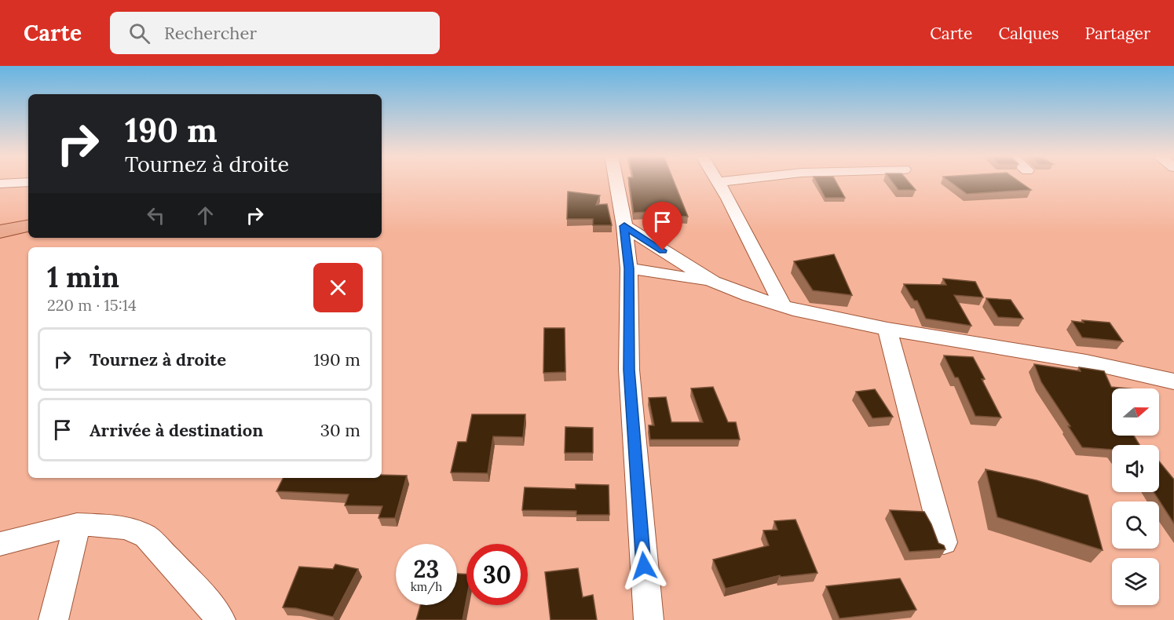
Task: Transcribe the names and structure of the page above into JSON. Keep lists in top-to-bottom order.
{
  "north": "right",
  "page": {
    "header": "Carte",
    "search": "Rechercher",
    "nav": ["Carte", "Calques", "Partager"],
    "turn": ["190 m", "Tournez à droite"],
    "heading": ["1 min", "220 m · 15:14"],
    "list": [
      {
        "name": "Tournez à droite",
        "value": "190 m"
      },
      {
        "name": "Arrivée à destination",
        "value": "30 m"
      }
    ],
    "speed": "23 km/h",
    "limit": "30"
  }
}
